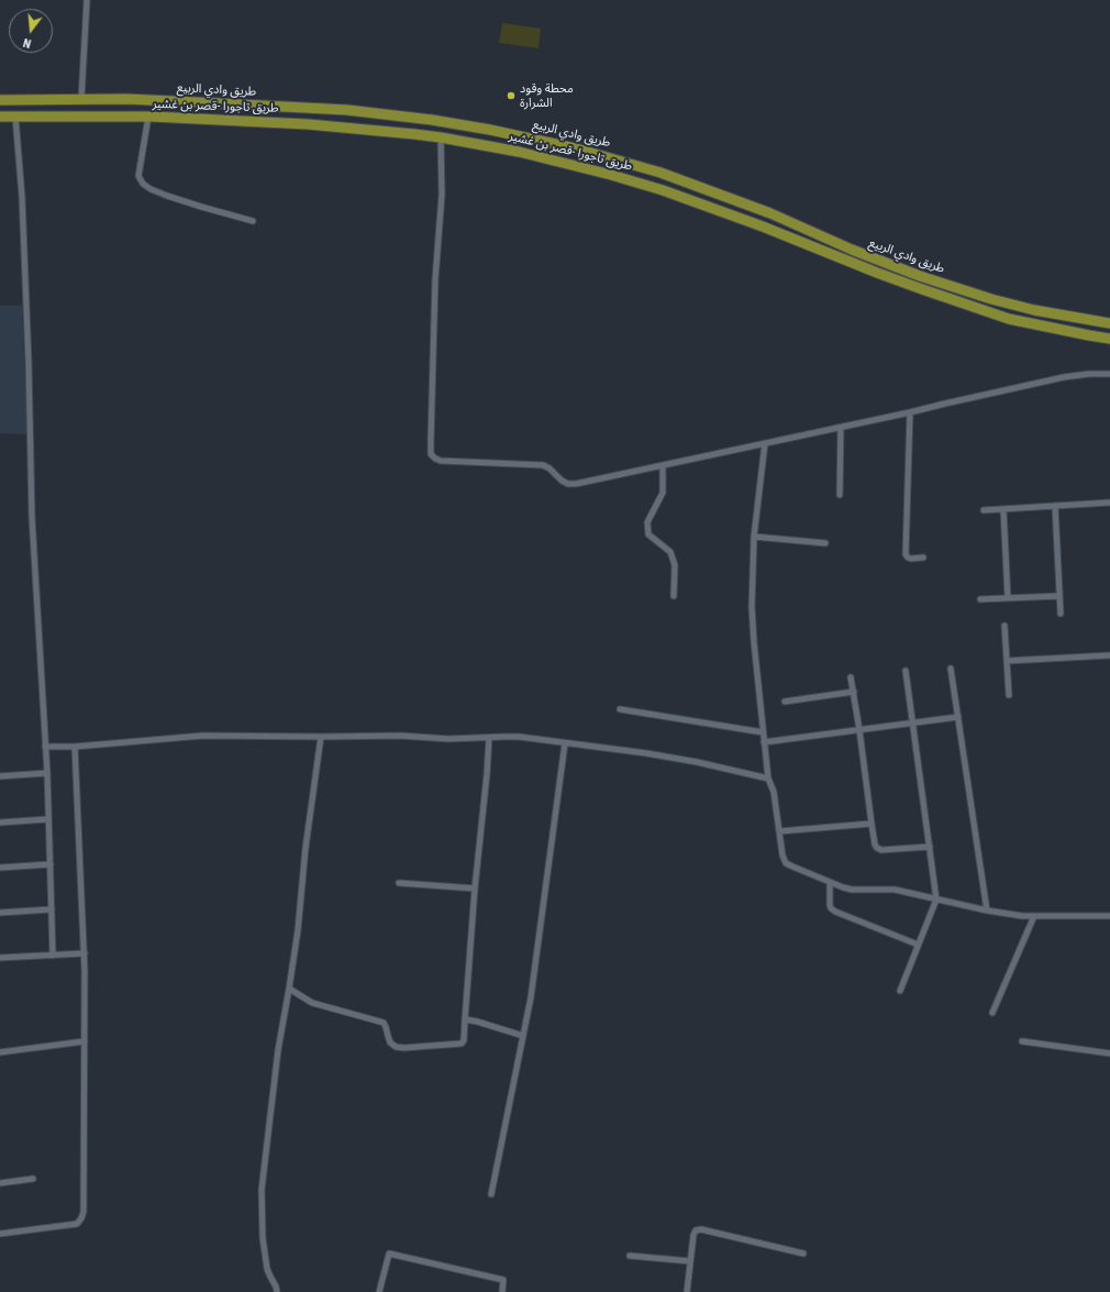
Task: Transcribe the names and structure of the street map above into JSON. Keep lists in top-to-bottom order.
{
  "streets": {
    "highway": ["طريق وادي الربيع", "طريق تاجورا -قصر بن غشير"]
  },
  "places": ["محطة وقود الشرارة"],
  "north": "bottom"
}
